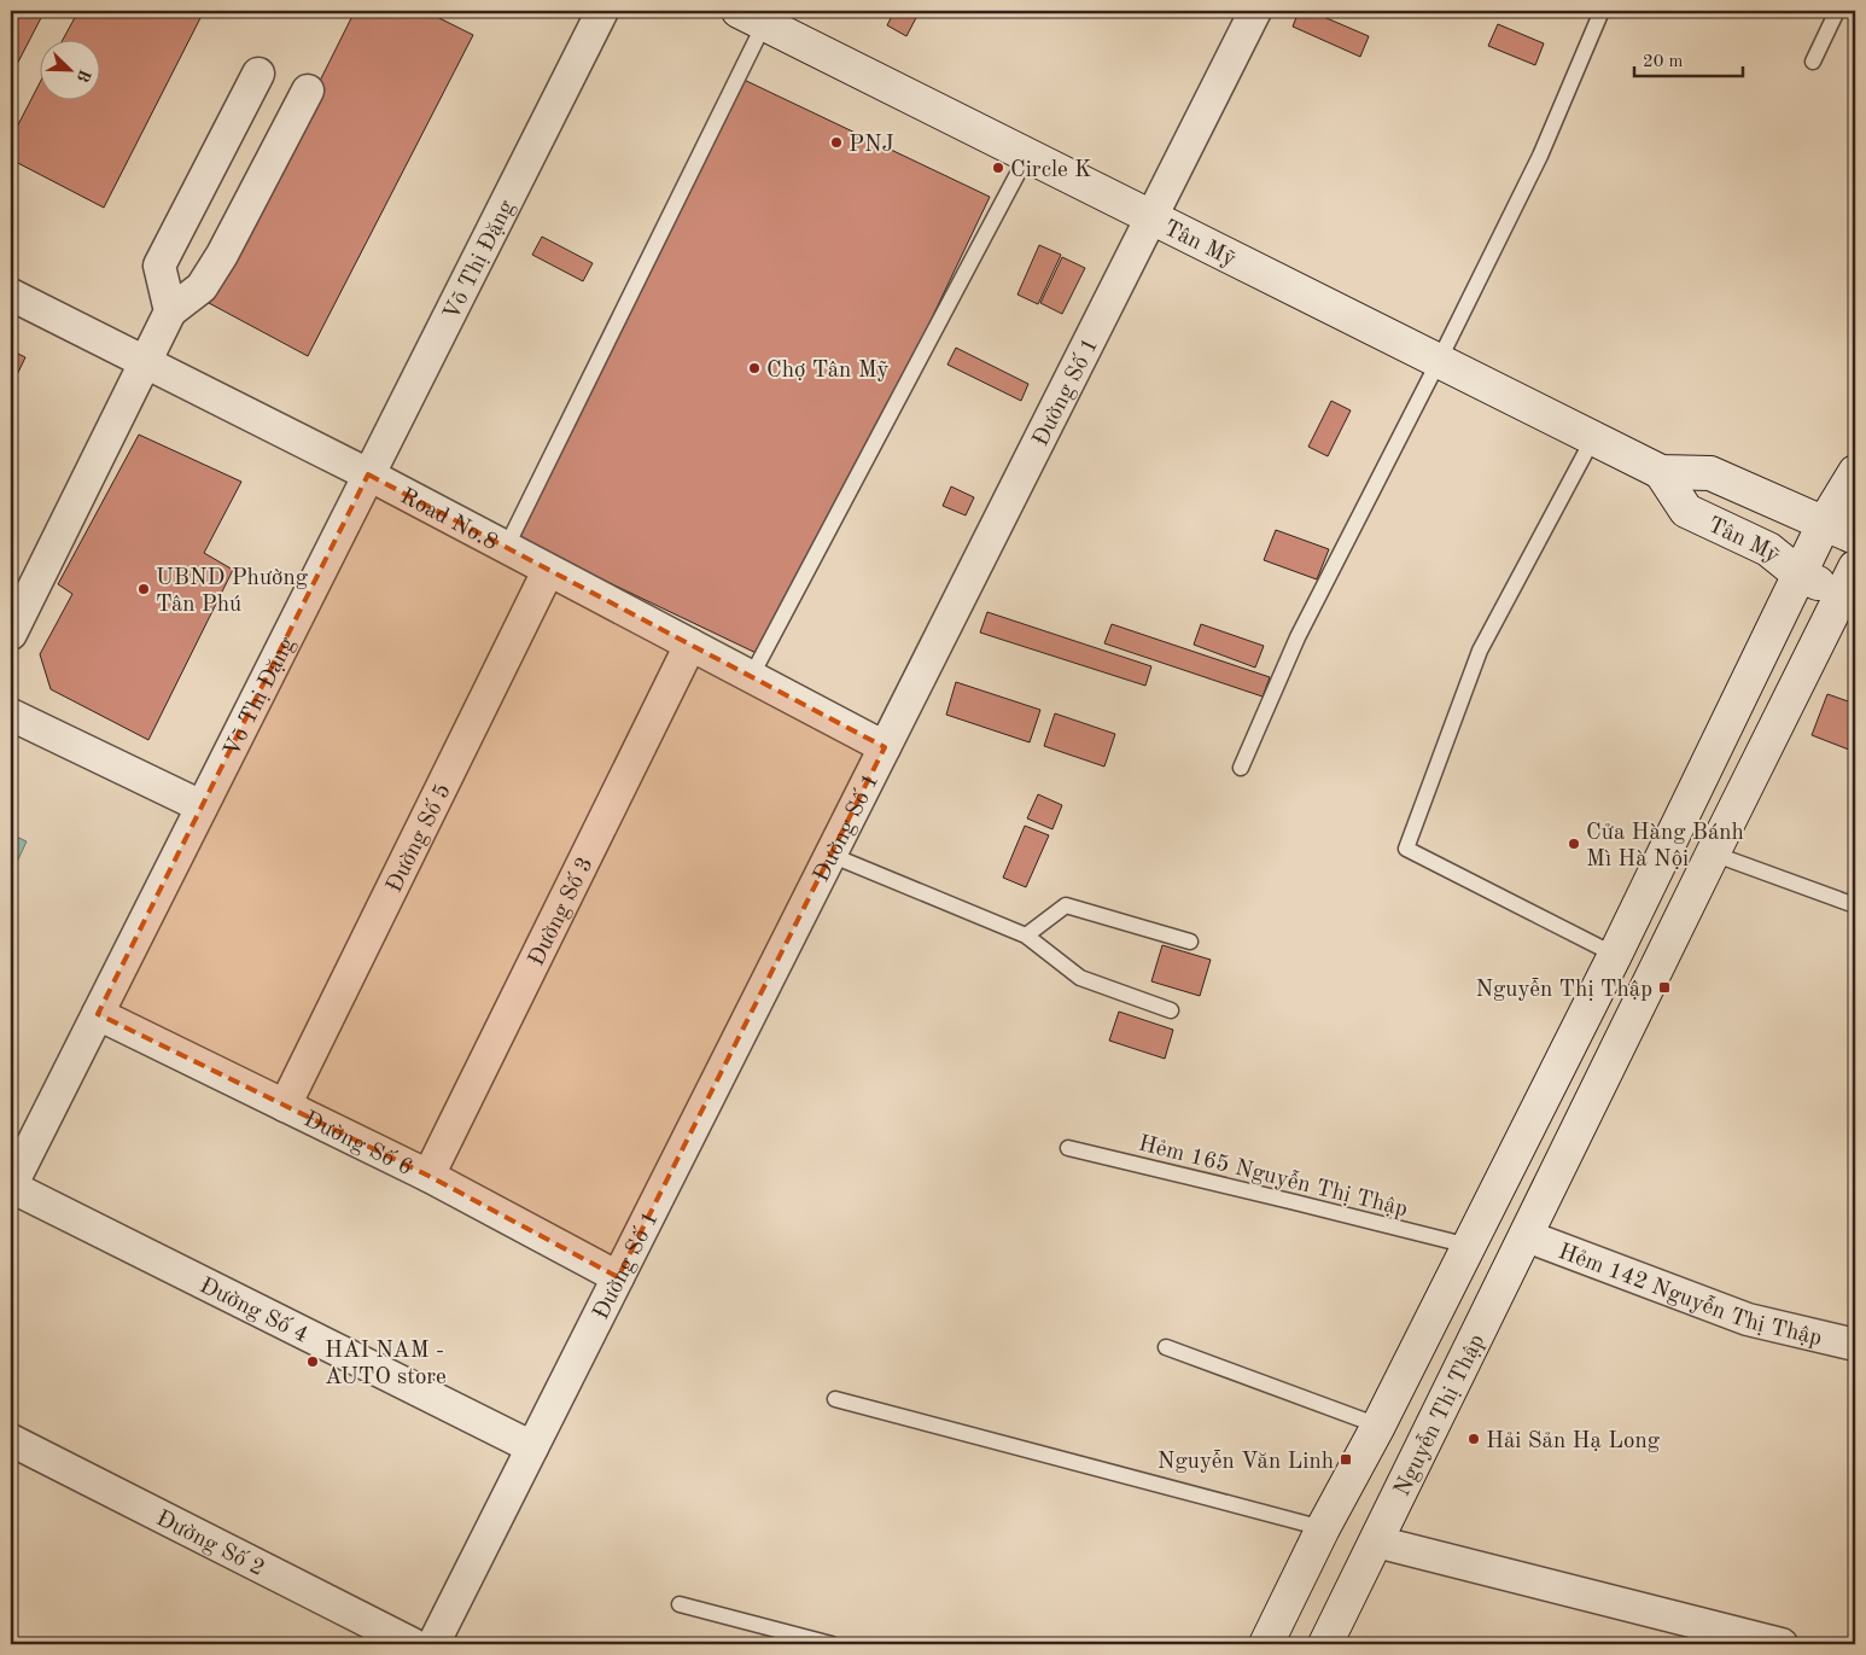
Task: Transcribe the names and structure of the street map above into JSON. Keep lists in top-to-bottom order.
{
  "streets": {
    "main road": ["Tân Mỹ", "Nguyễn Thị Thập"],
    "street": [
      "Võ Thị Đặng",
      "Đường Số 1",
      "Road No.8",
      "Đường Số 5",
      "Đường Số 3",
      "Đường Số 6",
      "Hẻm 142 Nguyễn Thị Thập",
      "Đường Số 4",
      "Đường Số 2"
    ],
    "lane": ["Hẻm 165 Nguyễn Thị Thập"]
  },
  "crossings": [
    ["Tân Mỹ", "Đường Số 1"],
    ["Tân Mỹ", "Nguyễn Thị Thập"],
    ["Võ Thị Đặng", "Road No.8"],
    ["Võ Thị Đặng", "Đường Số 6"],
    ["Võ Thị Đặng", "Đường Số 4"],
    ["Đường Số 1", "Road No.8"],
    ["Đường Số 1", "Đường Số 6"],
    ["Đường Số 1", "Đường Số 4"],
    ["Road No.8", "Đường Số 5"],
    ["Road No.8", "Đường Số 3"],
    ["Đường Số 5", "Đường Số 6"],
    ["Đường Số 3", "Đường Số 6"],
    ["Hẻm 142 Nguyễn Thị Thập", "Nguyễn Thị Thập"]
  ],
  "places": {
    "other": [
      "PNJ",
      "Circle K",
      "Chợ Tân Mỹ",
      "UBND Phường Tân Phú",
      "Cửa Hàng Bánh Mì Hà Nội",
      "HAI NAM - AUTO store",
      "Hải Sản Hạ Long"
    ],
    "transit": ["Nguyễn Thị Thập", "Nguyễn Văn Linh"]
  },
  "scale_bar": "20 m",
  "north": "bottom right"
}
